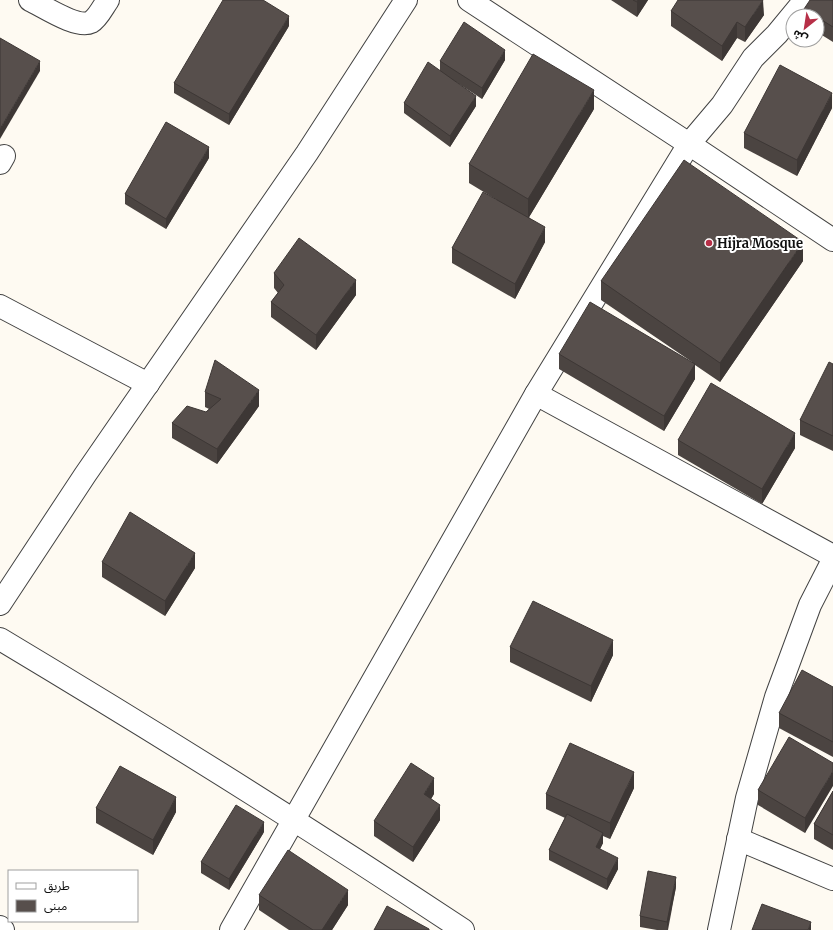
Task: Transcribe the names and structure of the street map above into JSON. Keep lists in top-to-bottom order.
{
  "places": ["Hijra Mosque"],
  "legend": ["طريق", "مبنى"],
  "north": "bottom left"
}
